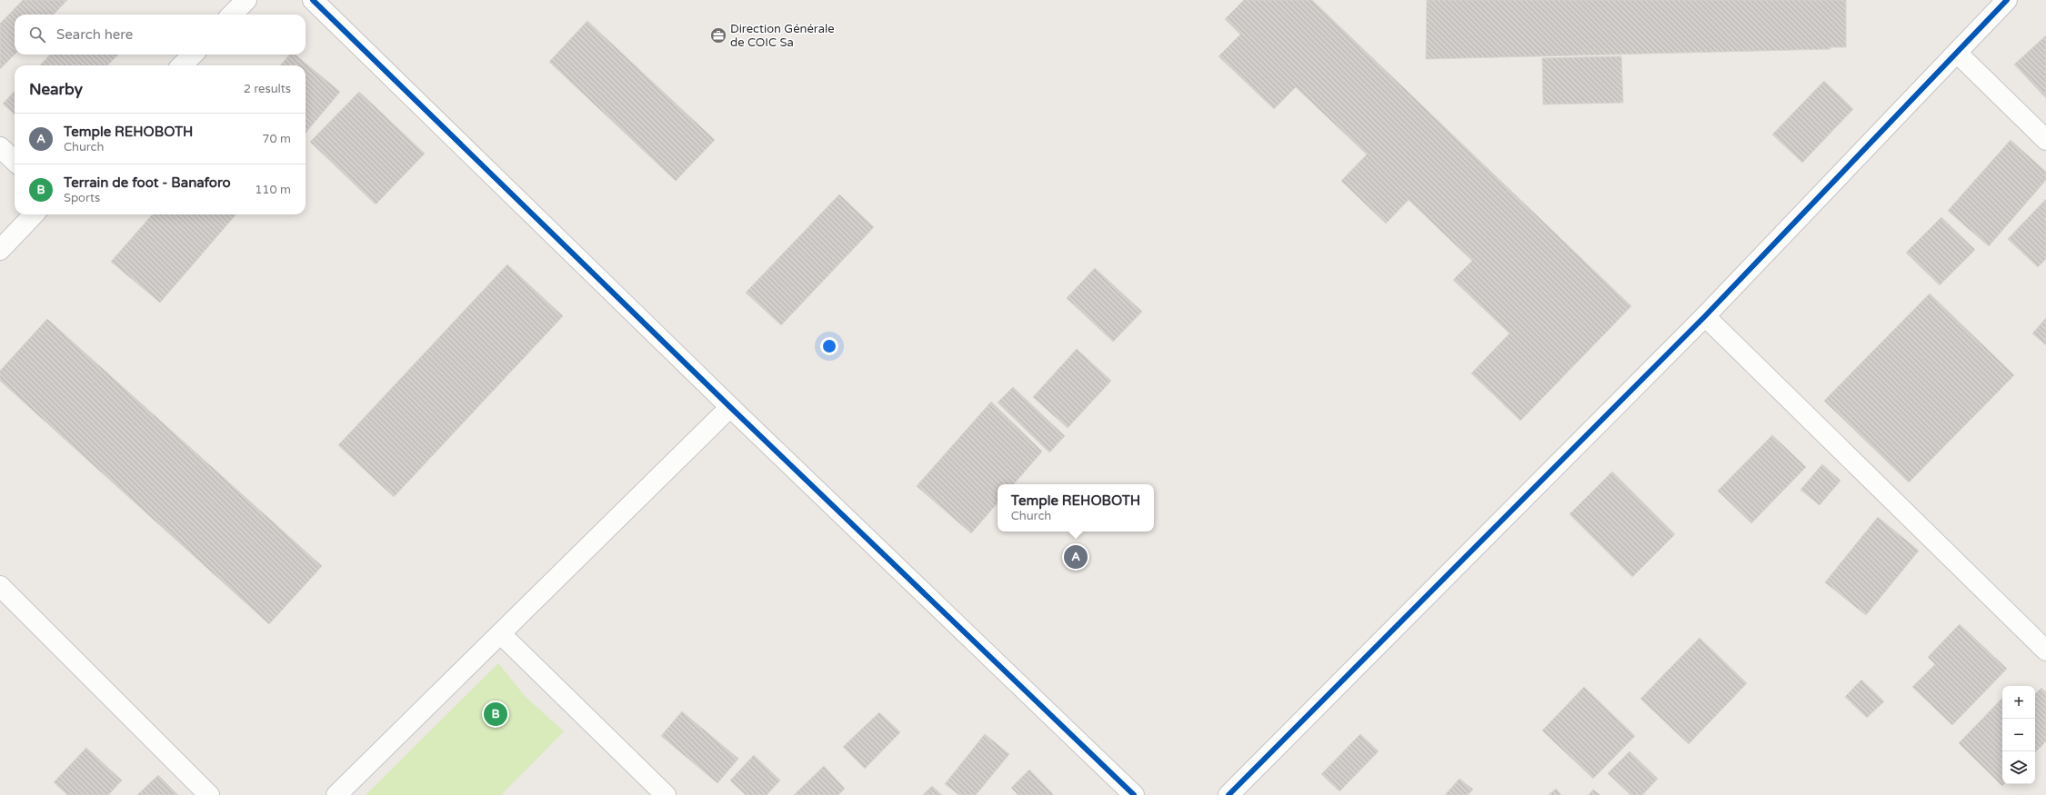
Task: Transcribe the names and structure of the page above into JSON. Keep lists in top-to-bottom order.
{
  "places": {
    "office": ["Direction Générale de COIC Sa"]
  },
  "page": {
    "search": "Search here",
    "heading": ["Nearby", "2 results"],
    "list": [
      {
        "mark": "A",
        "name": "Temple REHOBOTH",
        "note": "Church",
        "value": "70 m"
      },
      {
        "mark": "B",
        "name": "Terrain de foot - Banaforo",
        "note": "Sports",
        "value": "110 m"
      }
    ],
    "popup": ["Temple REHOBOTH", "Church"],
    "pins": ["A", "B"],
    "map_buttons": ["+", "−"]
  }
}
